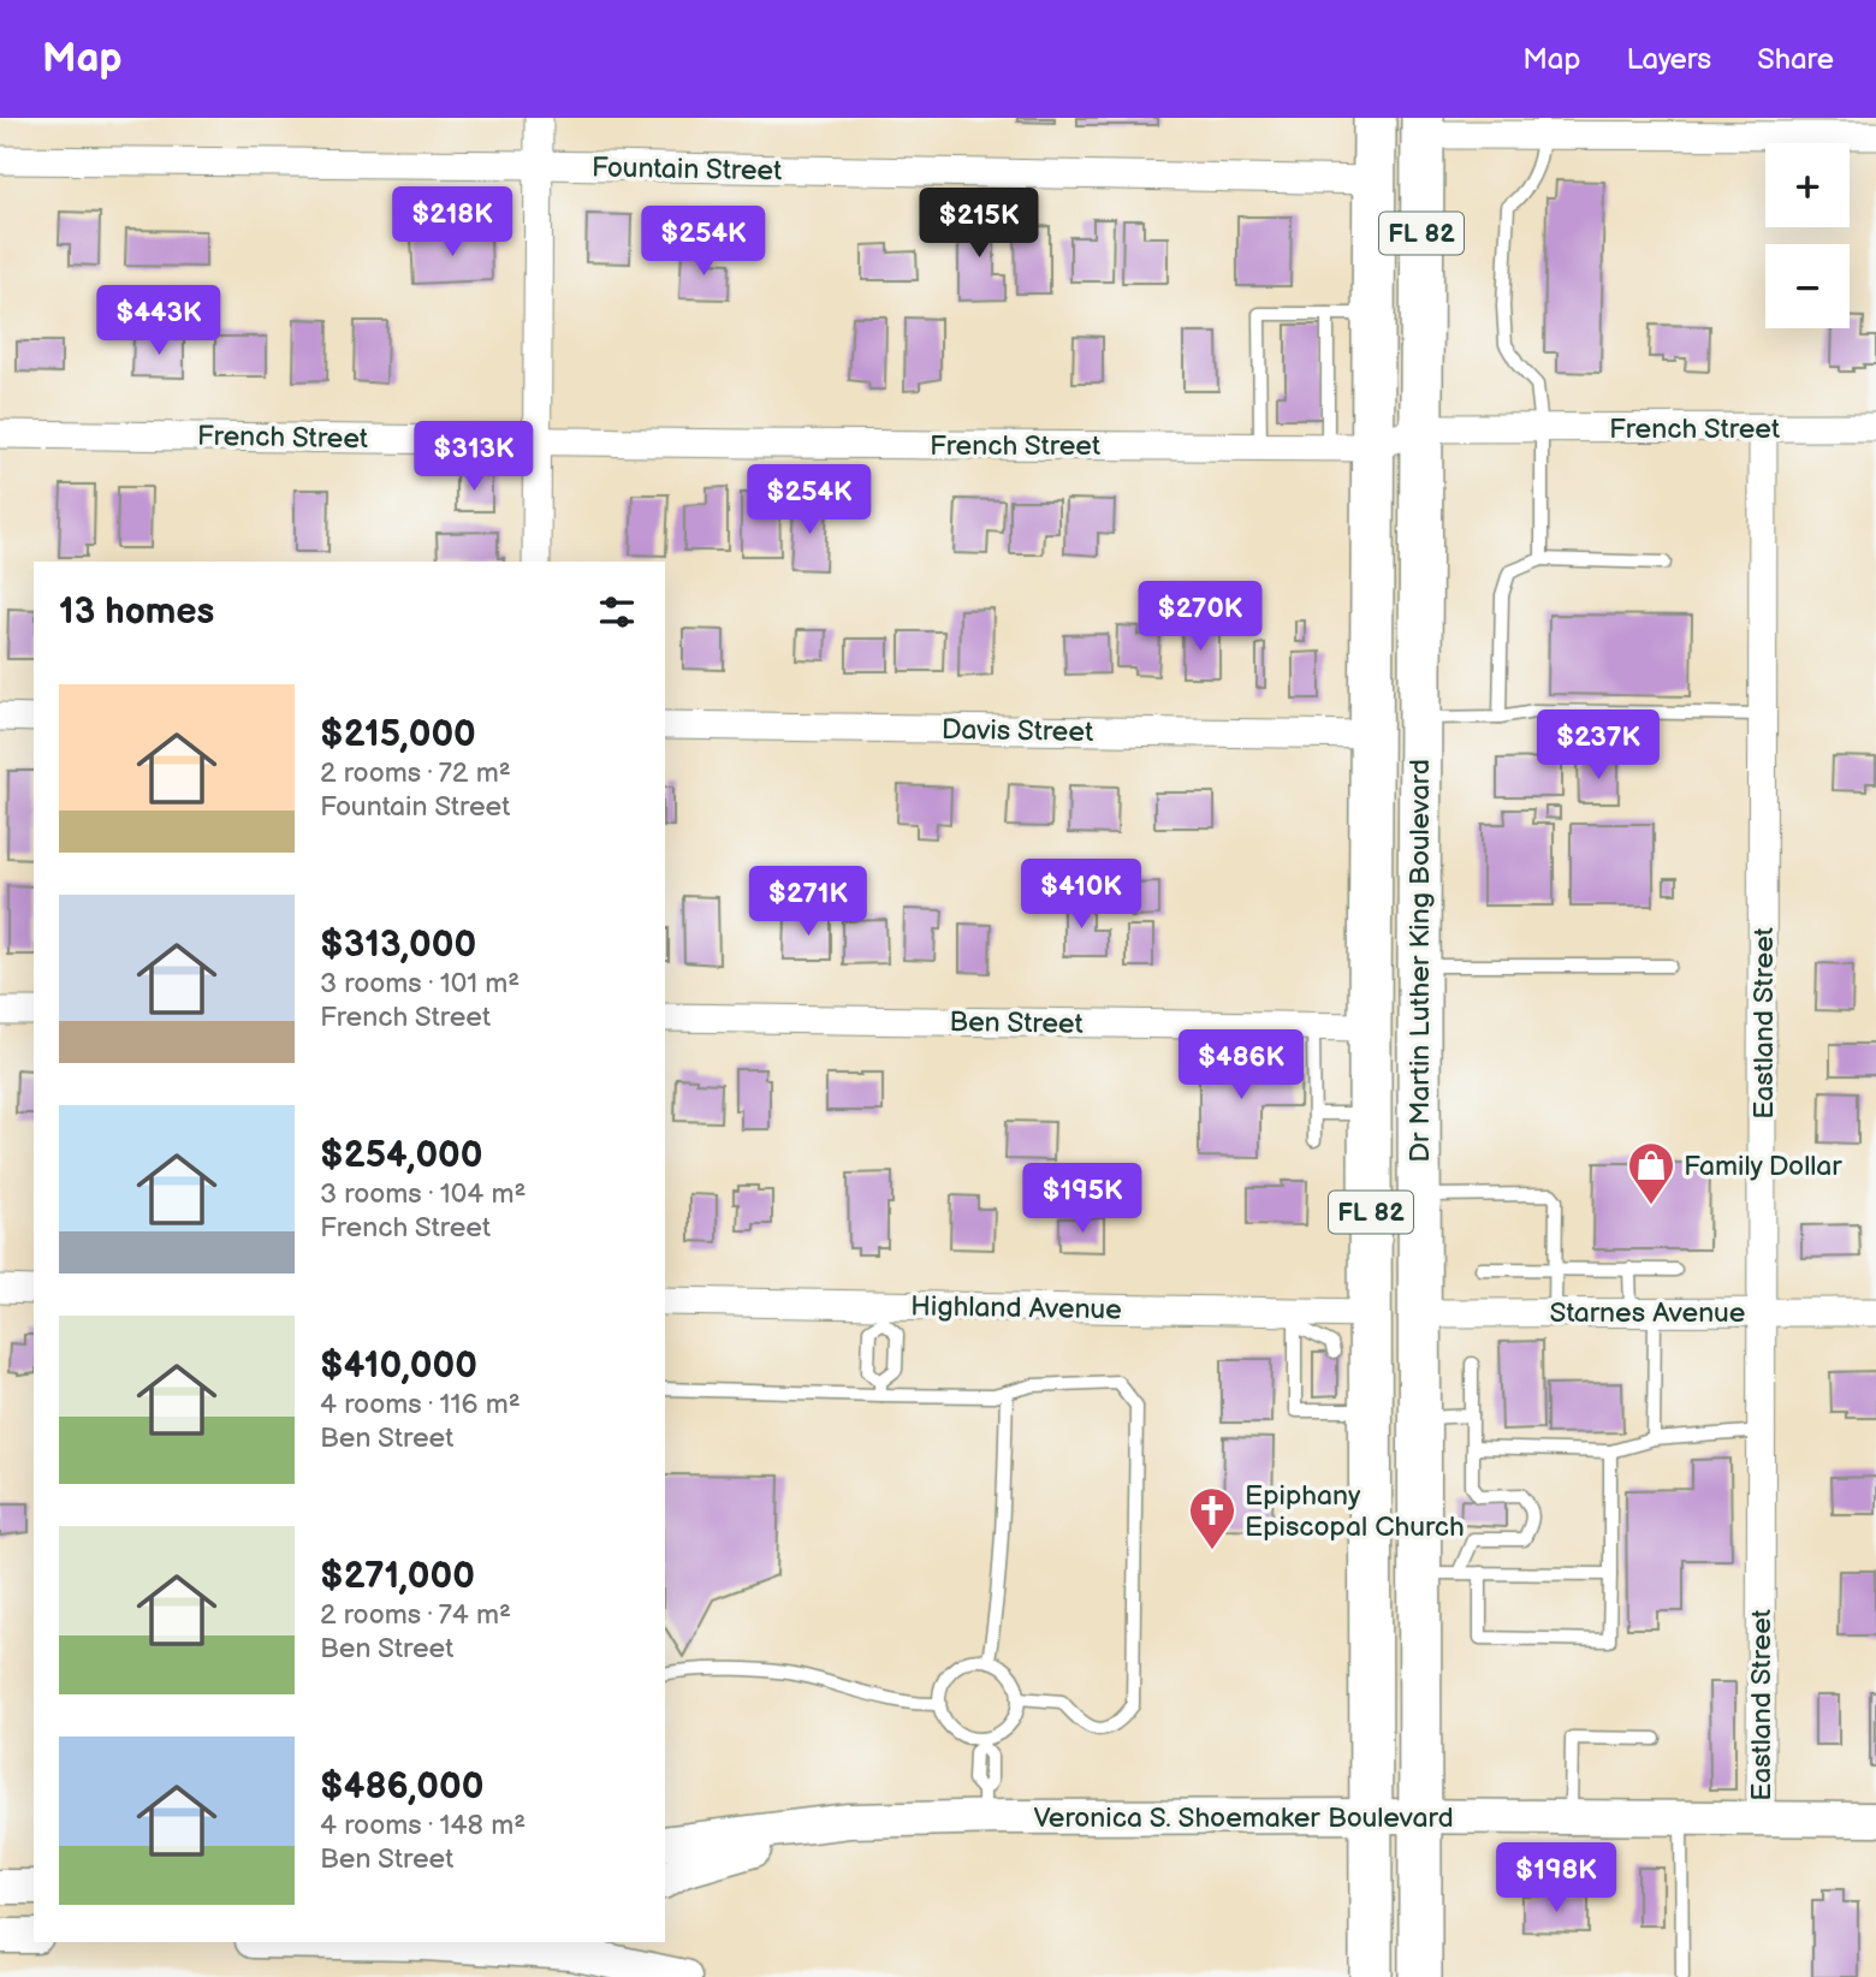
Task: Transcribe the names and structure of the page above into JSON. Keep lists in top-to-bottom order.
{
  "streets": {
    "main road": ["FL 82", "Dr Martin Luther King Boulevard"],
    "street": [
      "Fountain Street",
      "French Street",
      "Davis Street",
      "Ben Street",
      "Eastland Street",
      "Highland Avenue",
      "Starnes Avenue",
      "Veronica S. Shoemaker Boulevard"
    ]
  },
  "crossings": [
    ["Fountain Street", "FL 82"],
    ["FL 82", "Dr Martin Luther King Boulevard"],
    ["French Street", "Dr Martin Luther King Boulevard"],
    ["French Street", "Eastland Street"],
    ["Davis Street", "Dr Martin Luther King Boulevard"],
    ["Dr Martin Luther King Boulevard", "Ben Street"],
    ["Dr Martin Luther King Boulevard", "Highland Avenue"],
    ["Dr Martin Luther King Boulevard", "Starnes Avenue"],
    ["Dr Martin Luther King Boulevard", "Veronica S. Shoemaker Boulevard"],
    ["Eastland Street", "Starnes Avenue"],
    ["Eastland Street", "Veronica S. Shoemaker Boulevard"]
  ],
  "places": {
    "shop": ["Family Dollar"],
    "church": ["Epiphany Episcopal Church"]
  },
  "page": {
    "header": "Map",
    "nav": ["Map", "Layers", "Share"],
    "map_buttons": ["+", "−"],
    "price": [
      "$218K",
      "$215K",
      "$254K",
      "$443K",
      "$313K",
      "$254K",
      "$270K",
      "$237K",
      "$410K",
      "$271K",
      "$486K",
      "$195K",
      "$198K"
    ],
    "heading": "13 homes",
    "list": [
      {
        "name": "$215,000",
        "note": "2 rooms · 72 m² · Fountain Street"
      },
      {
        "name": "$313,000",
        "note": "3 rooms · 101 m² · French Street"
      },
      {
        "name": "$254,000",
        "note": "3 rooms · 104 m² · French Street"
      },
      {
        "name": "$410,000",
        "note": "4 rooms · 116 m² · Ben Street"
      },
      {
        "name": "$271,000",
        "note": "2 rooms · 74 m² · Ben Street"
      },
      {
        "name": "$486,000",
        "note": "4 rooms · 148 m² · Ben Street"
      }
    ]
  }
}
